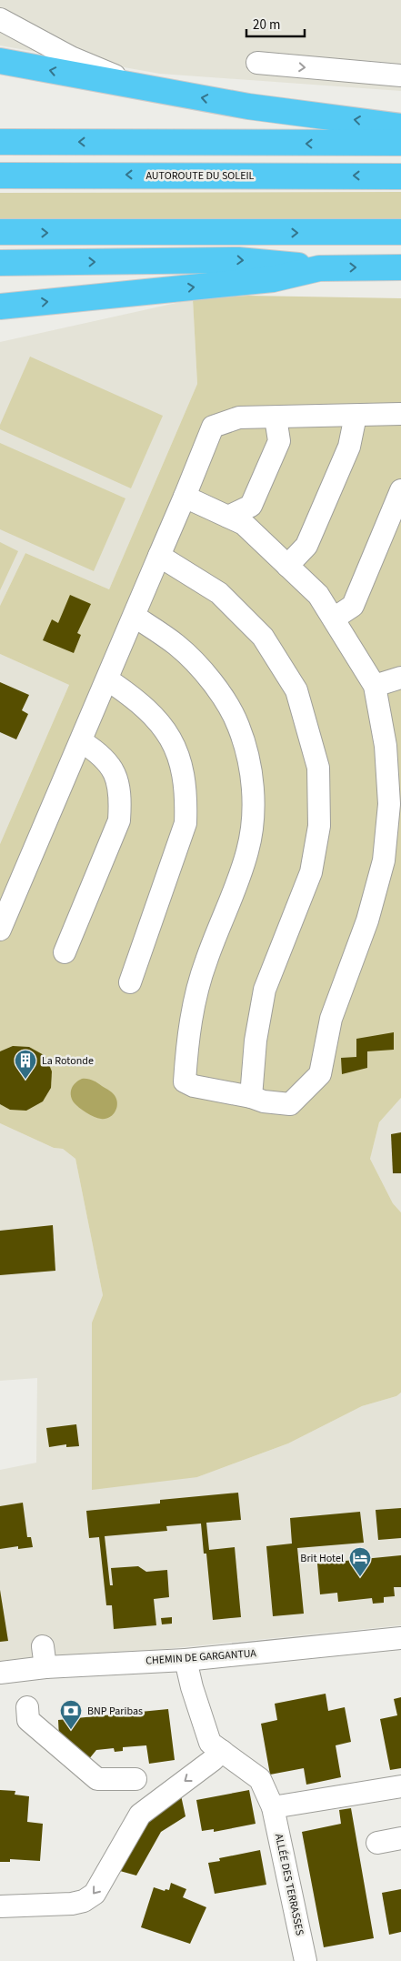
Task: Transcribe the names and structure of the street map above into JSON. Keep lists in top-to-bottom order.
{
  "streets": {
    "highway": ["AUTOROUTE DU SOLEIL"],
    "street": ["CHEMIN DE GARGANTUA", "ALLÉE DES TERRASSES"]
  },
  "crossings": [
    ["CHEMIN DE GARGANTUA", "ALLÉE DES TERRASSES"]
  ],
  "places": {
    "building": ["La Rotonde"],
    "hotel": ["Brit Hotel"],
    "bank": ["BNP Paribas"]
  },
  "scale_bar": "20 m"
}
